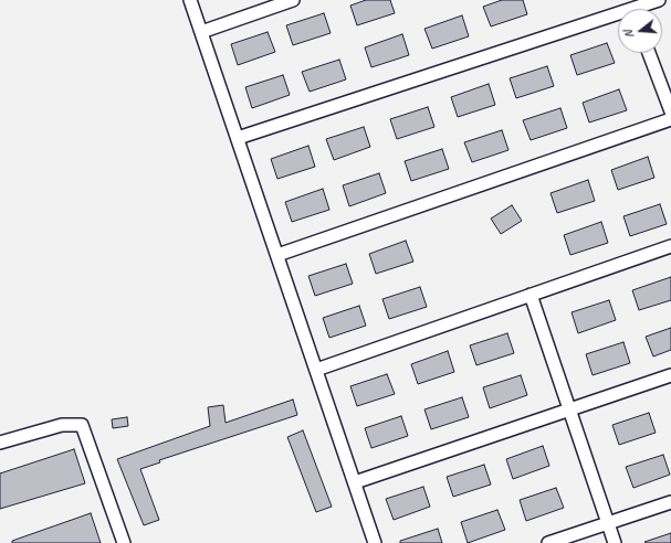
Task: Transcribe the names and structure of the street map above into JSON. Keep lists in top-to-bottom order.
{
  "north": "left"
}
